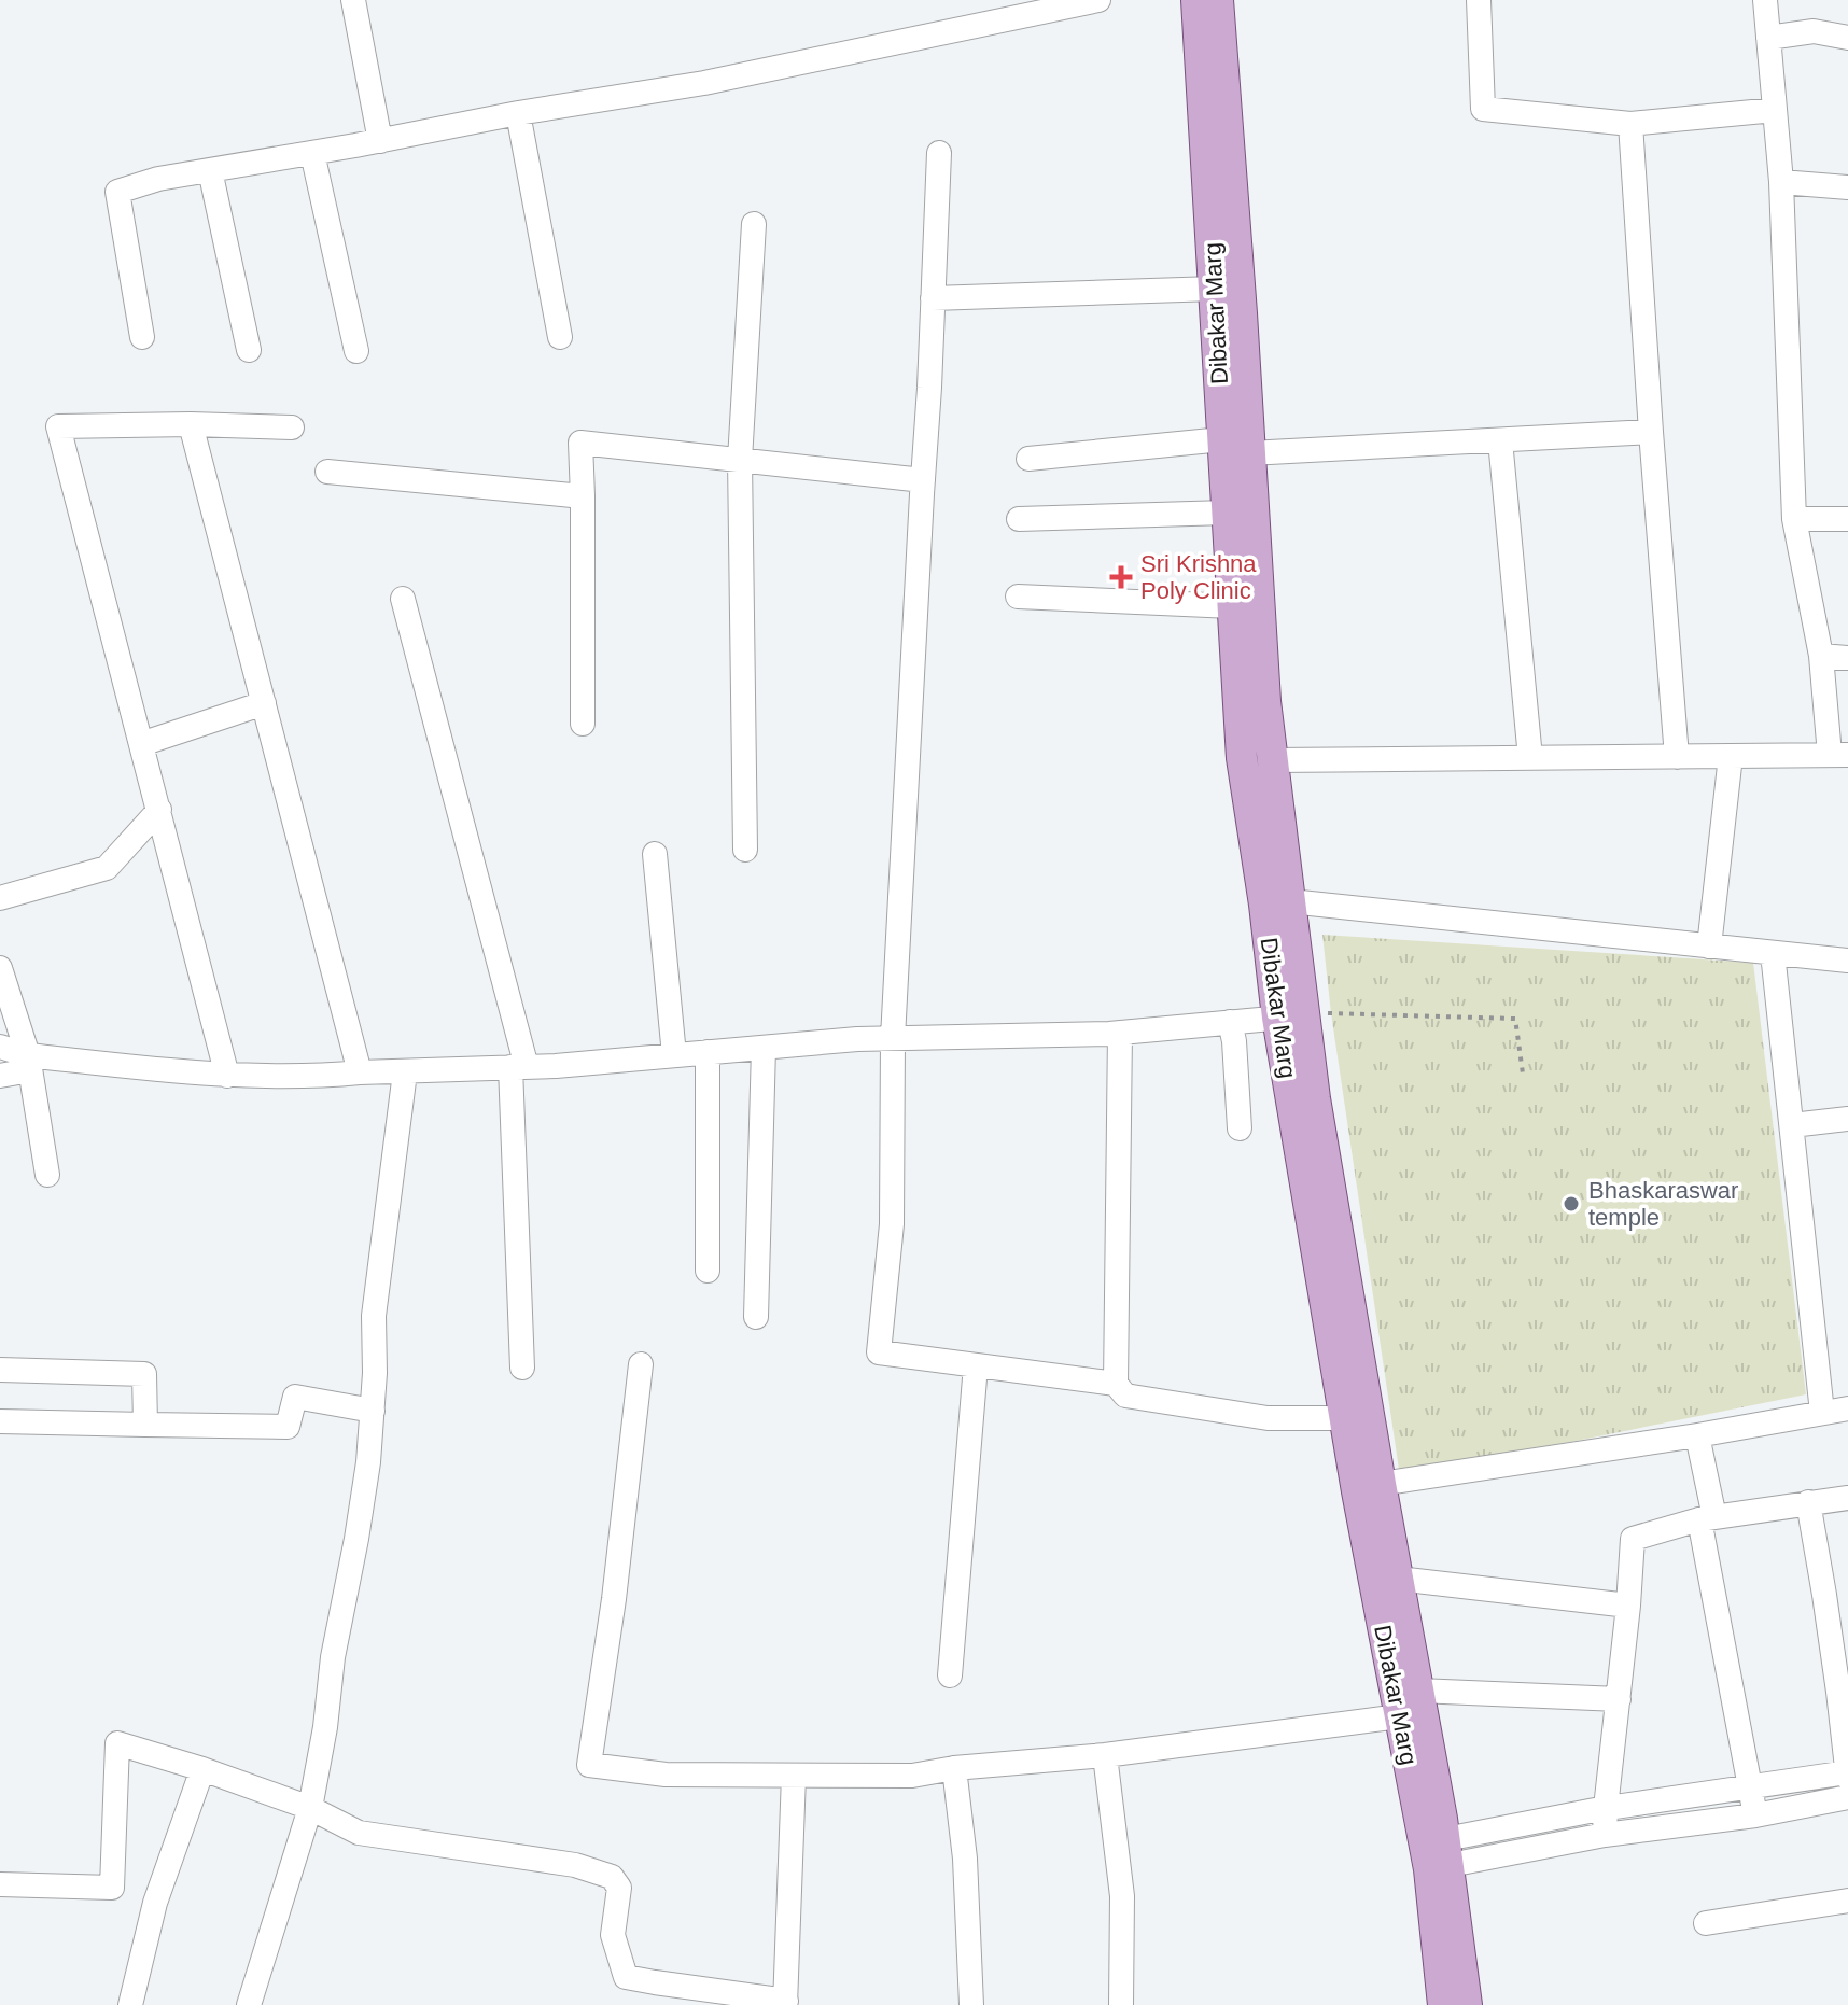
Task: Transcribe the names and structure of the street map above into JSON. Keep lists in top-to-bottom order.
{
  "streets": {
    "main road": ["Dibakar Marg"]
  },
  "places": {
    "health": ["Sri Krishna Poly Clinic"],
    "other": ["Bhaskaraswar temple"]
  }
}
